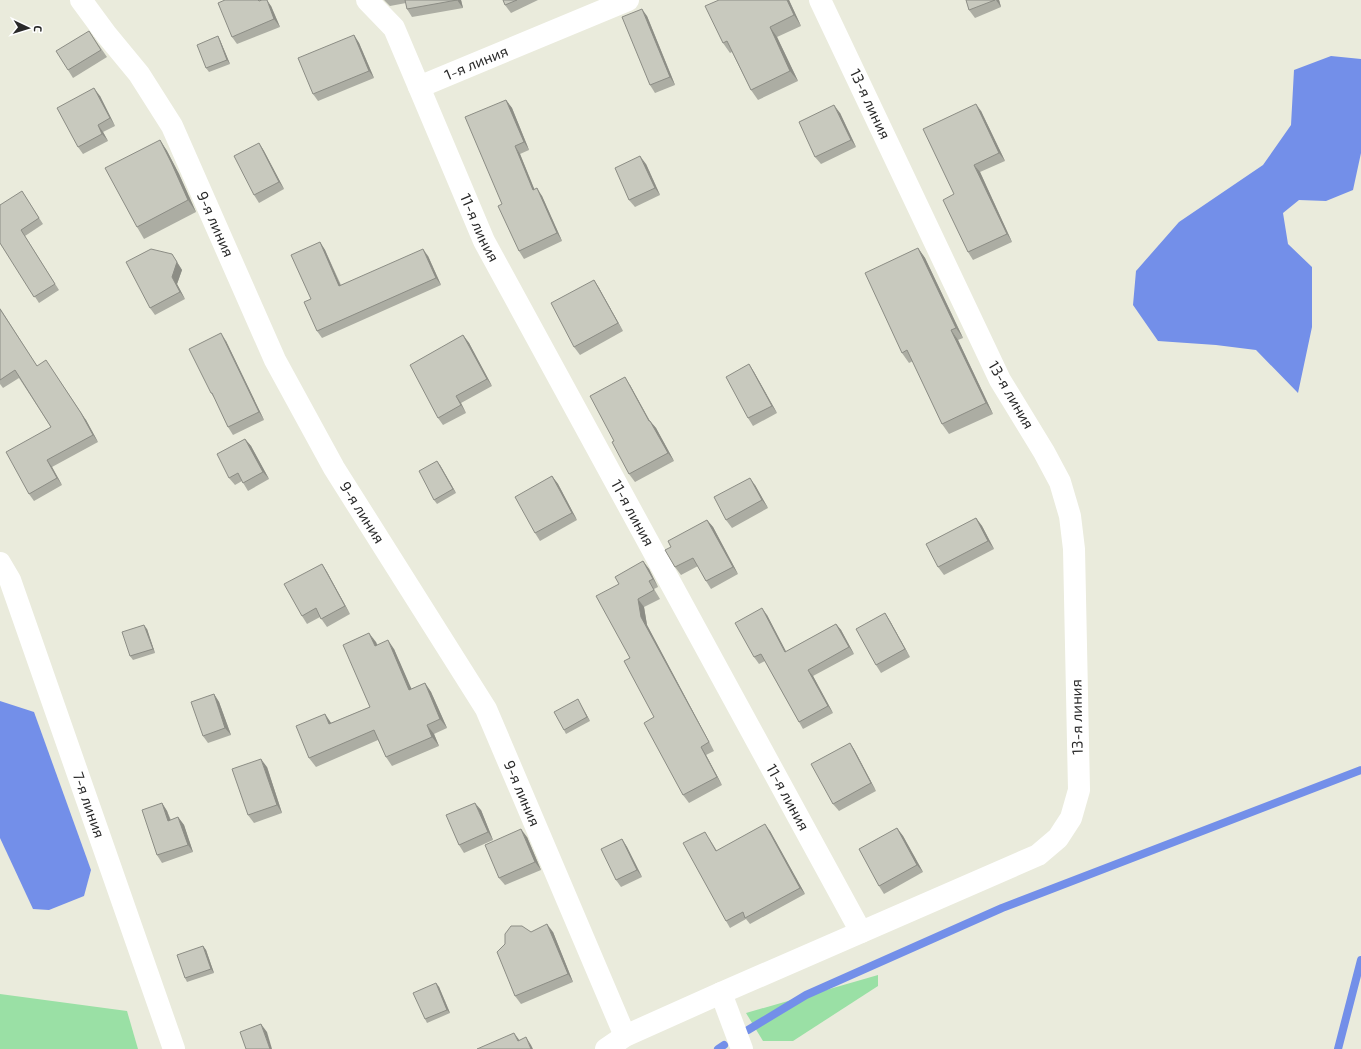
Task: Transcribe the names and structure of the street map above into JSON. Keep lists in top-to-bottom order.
{
  "streets": {
    "street": [
      "1-я линия",
      "13-я линия",
      "9-я линия",
      "11-я линия",
      "7-я линия"
    ]
  },
  "crossings": [
    ["1-я линия", "11-я линия"],
    ["13-я линия", "9-я линия"],
    ["13-я линия", "11-я линия"]
  ],
  "north": "right"
}
